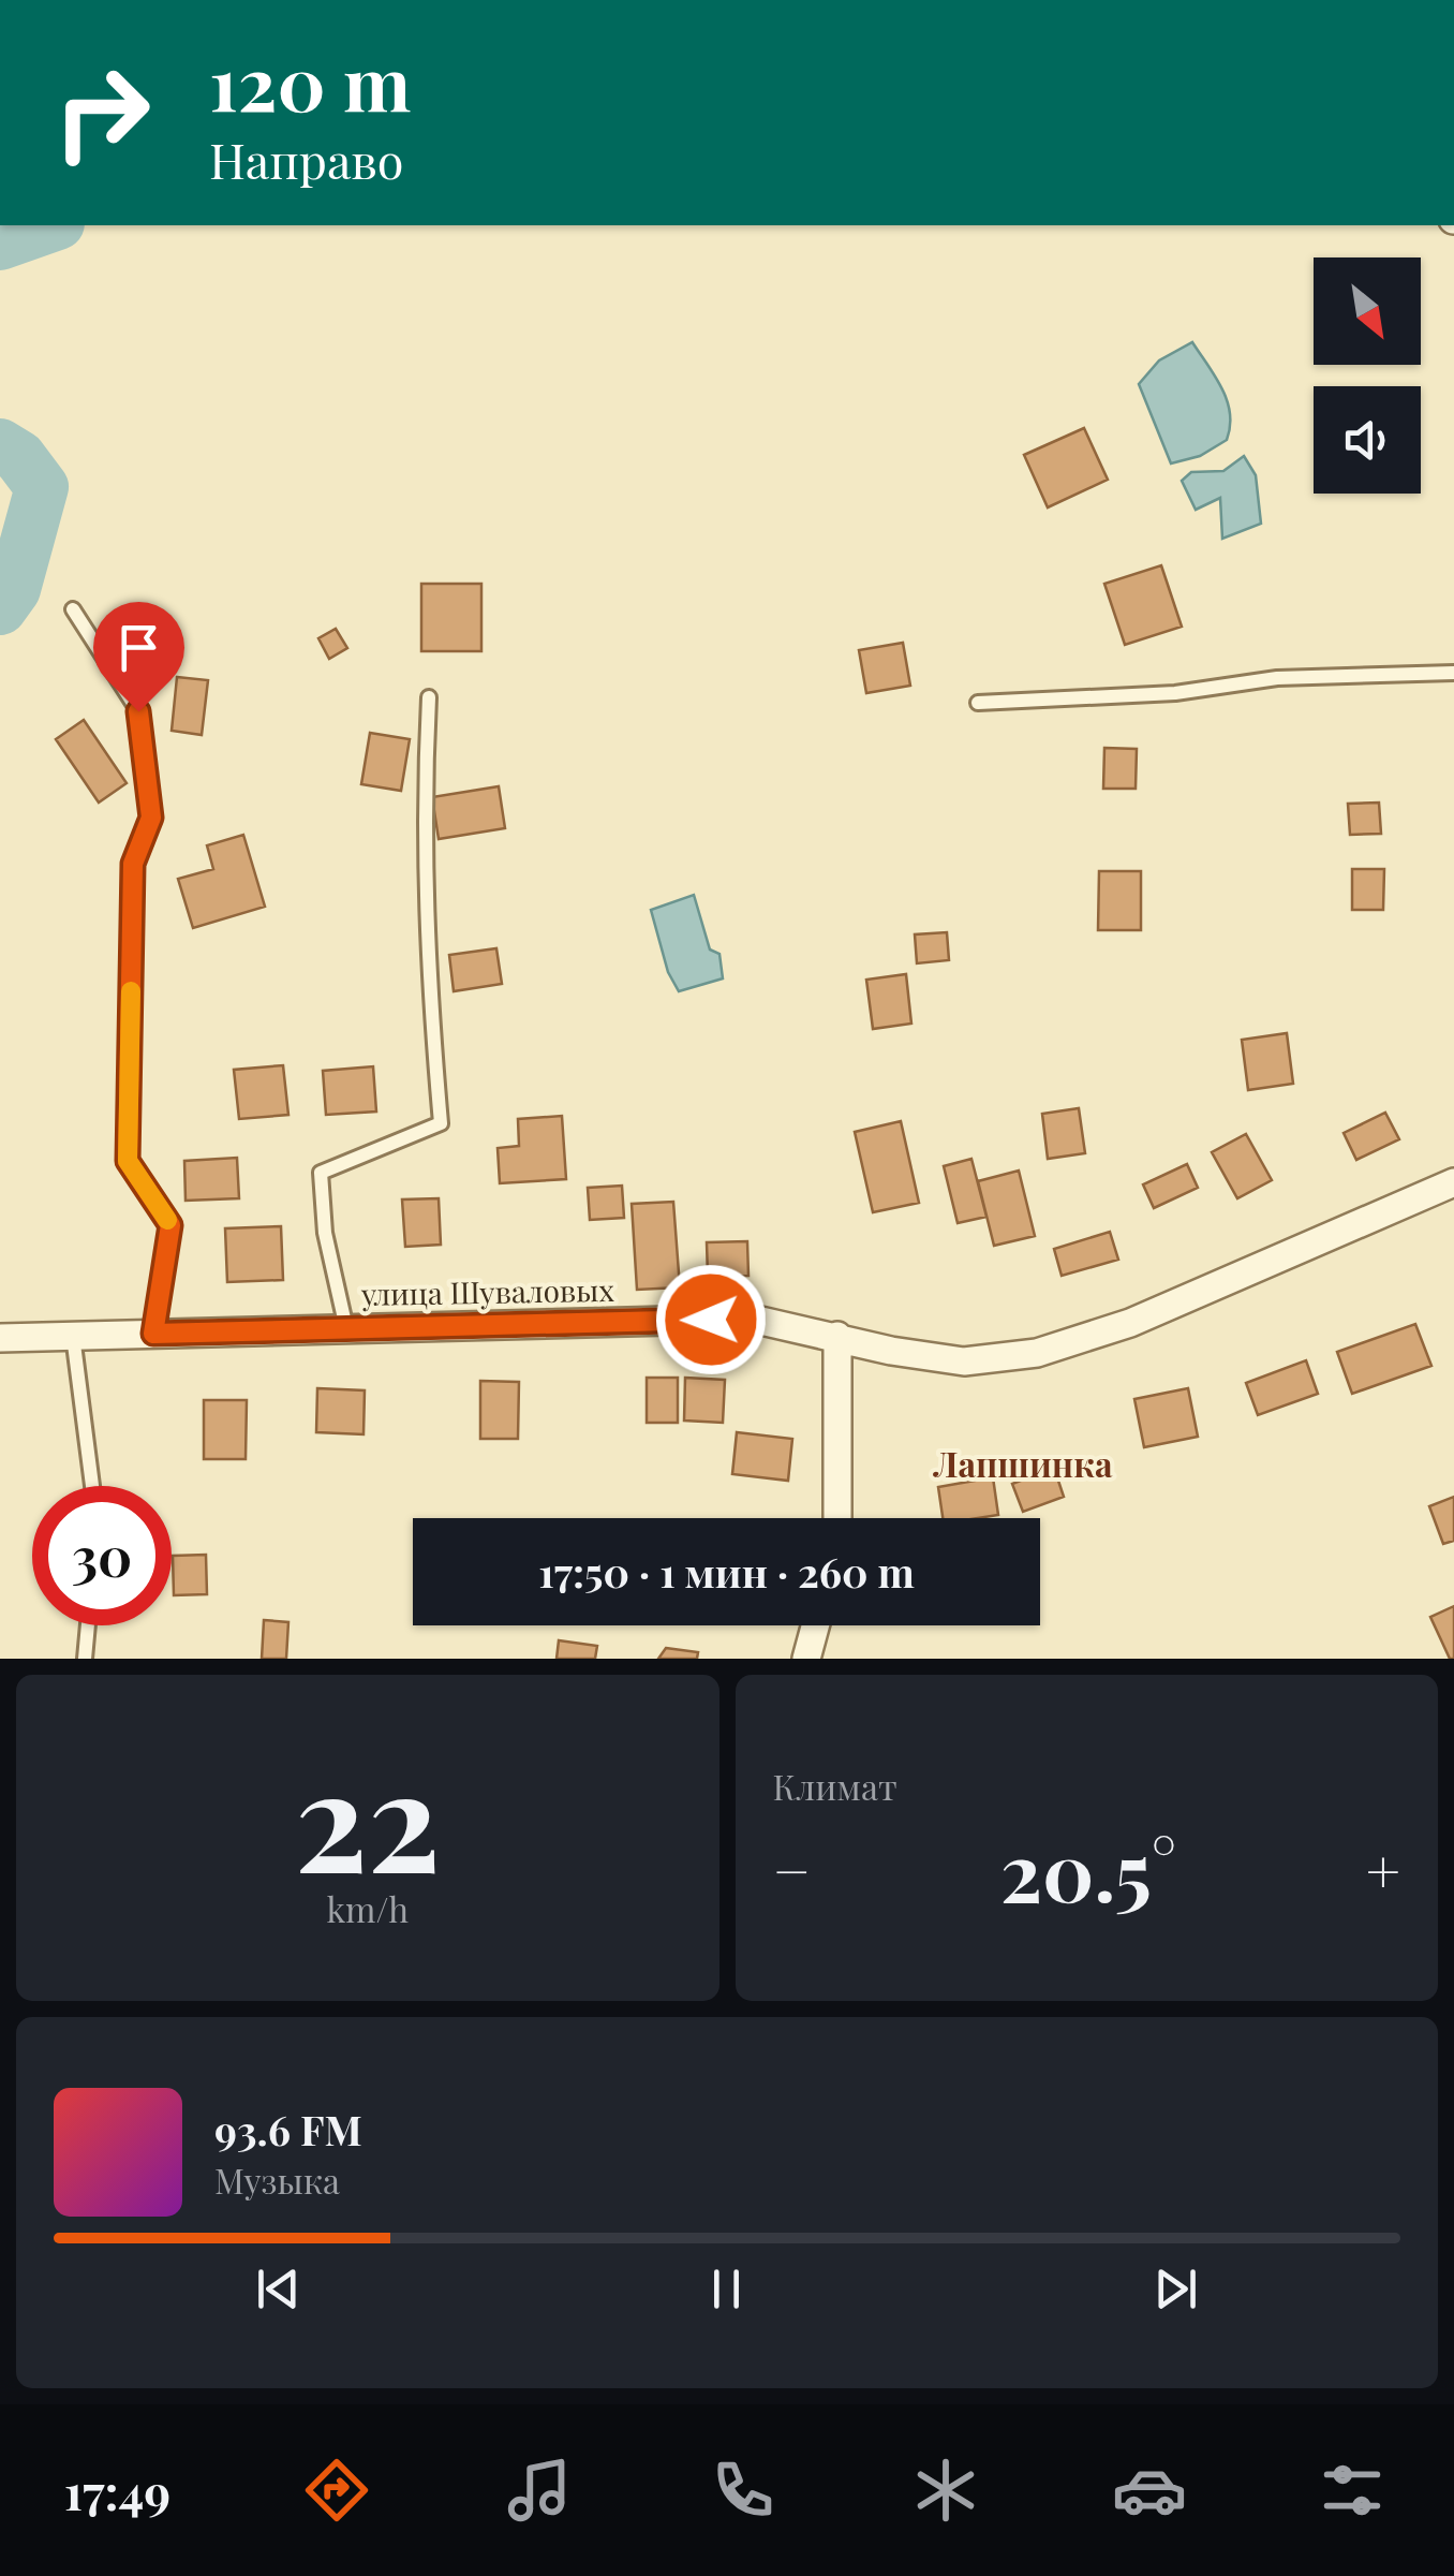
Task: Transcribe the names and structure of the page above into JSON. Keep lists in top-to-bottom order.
{
  "streets": {
    "street": ["улица Шуваловых"]
  },
  "districts": ["Лапшинка"],
  "north": "bottom right",
  "page": {
    "turn": ["120 m", "Направо"],
    "limit": "30",
    "trip": "17:50 · 1 мин · 260 m",
    "tile": [
      ["22", "km/h"],
      "Климат"
    ],
    "heat": ["−", "20.5°", "+"],
    "song": ["93.6 FM", "Музыка"],
    "tabs": "17:49"
  }
}
